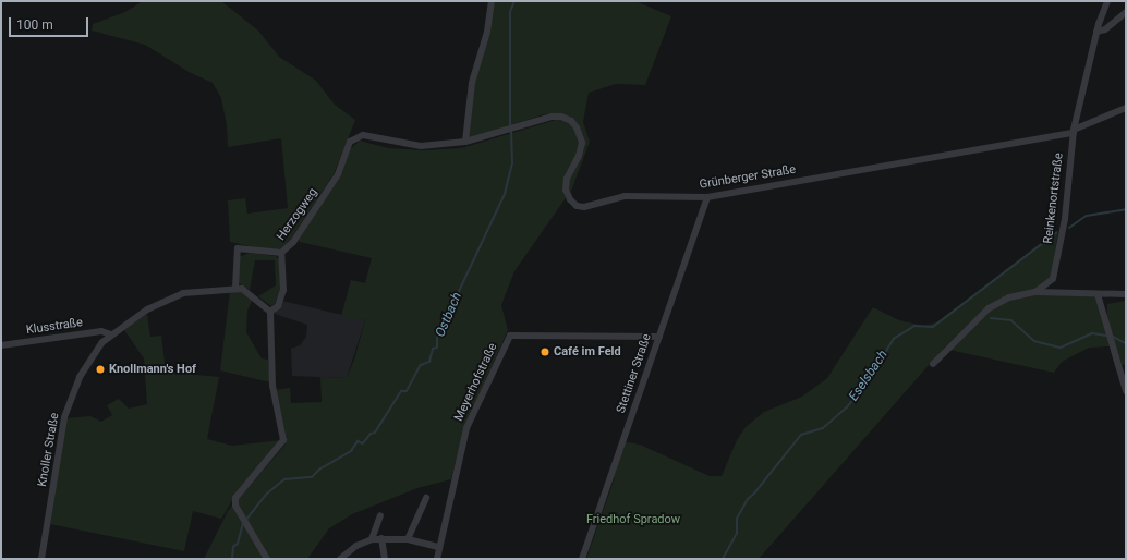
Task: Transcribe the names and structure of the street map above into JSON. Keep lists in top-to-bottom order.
{
  "streets": {
    "street": [
      "Grünberger Straße",
      "Reinkenortstraße",
      "Herzogweg",
      "Klusstraße",
      "Stettiner Straße",
      "Meyerhofstraße",
      "Knoller Straße"
    ]
  },
  "crossings": [
    ["Grünberger Straße", "Reinkenortstraße"],
    ["Grünberger Straße", "Herzogweg"],
    ["Grünberger Straße", "Stettiner Straße"],
    ["Klusstraße", "Knoller Straße"],
    ["Stettiner Straße", "Meyerhofstraße"]
  ],
  "water": ["Ostbach", "Eselsbach"],
  "parks": ["Friedhof Spradow"],
  "places": ["Café im Feld", "Knollmann's Hof"],
  "scale_bar": "100 m"
}
